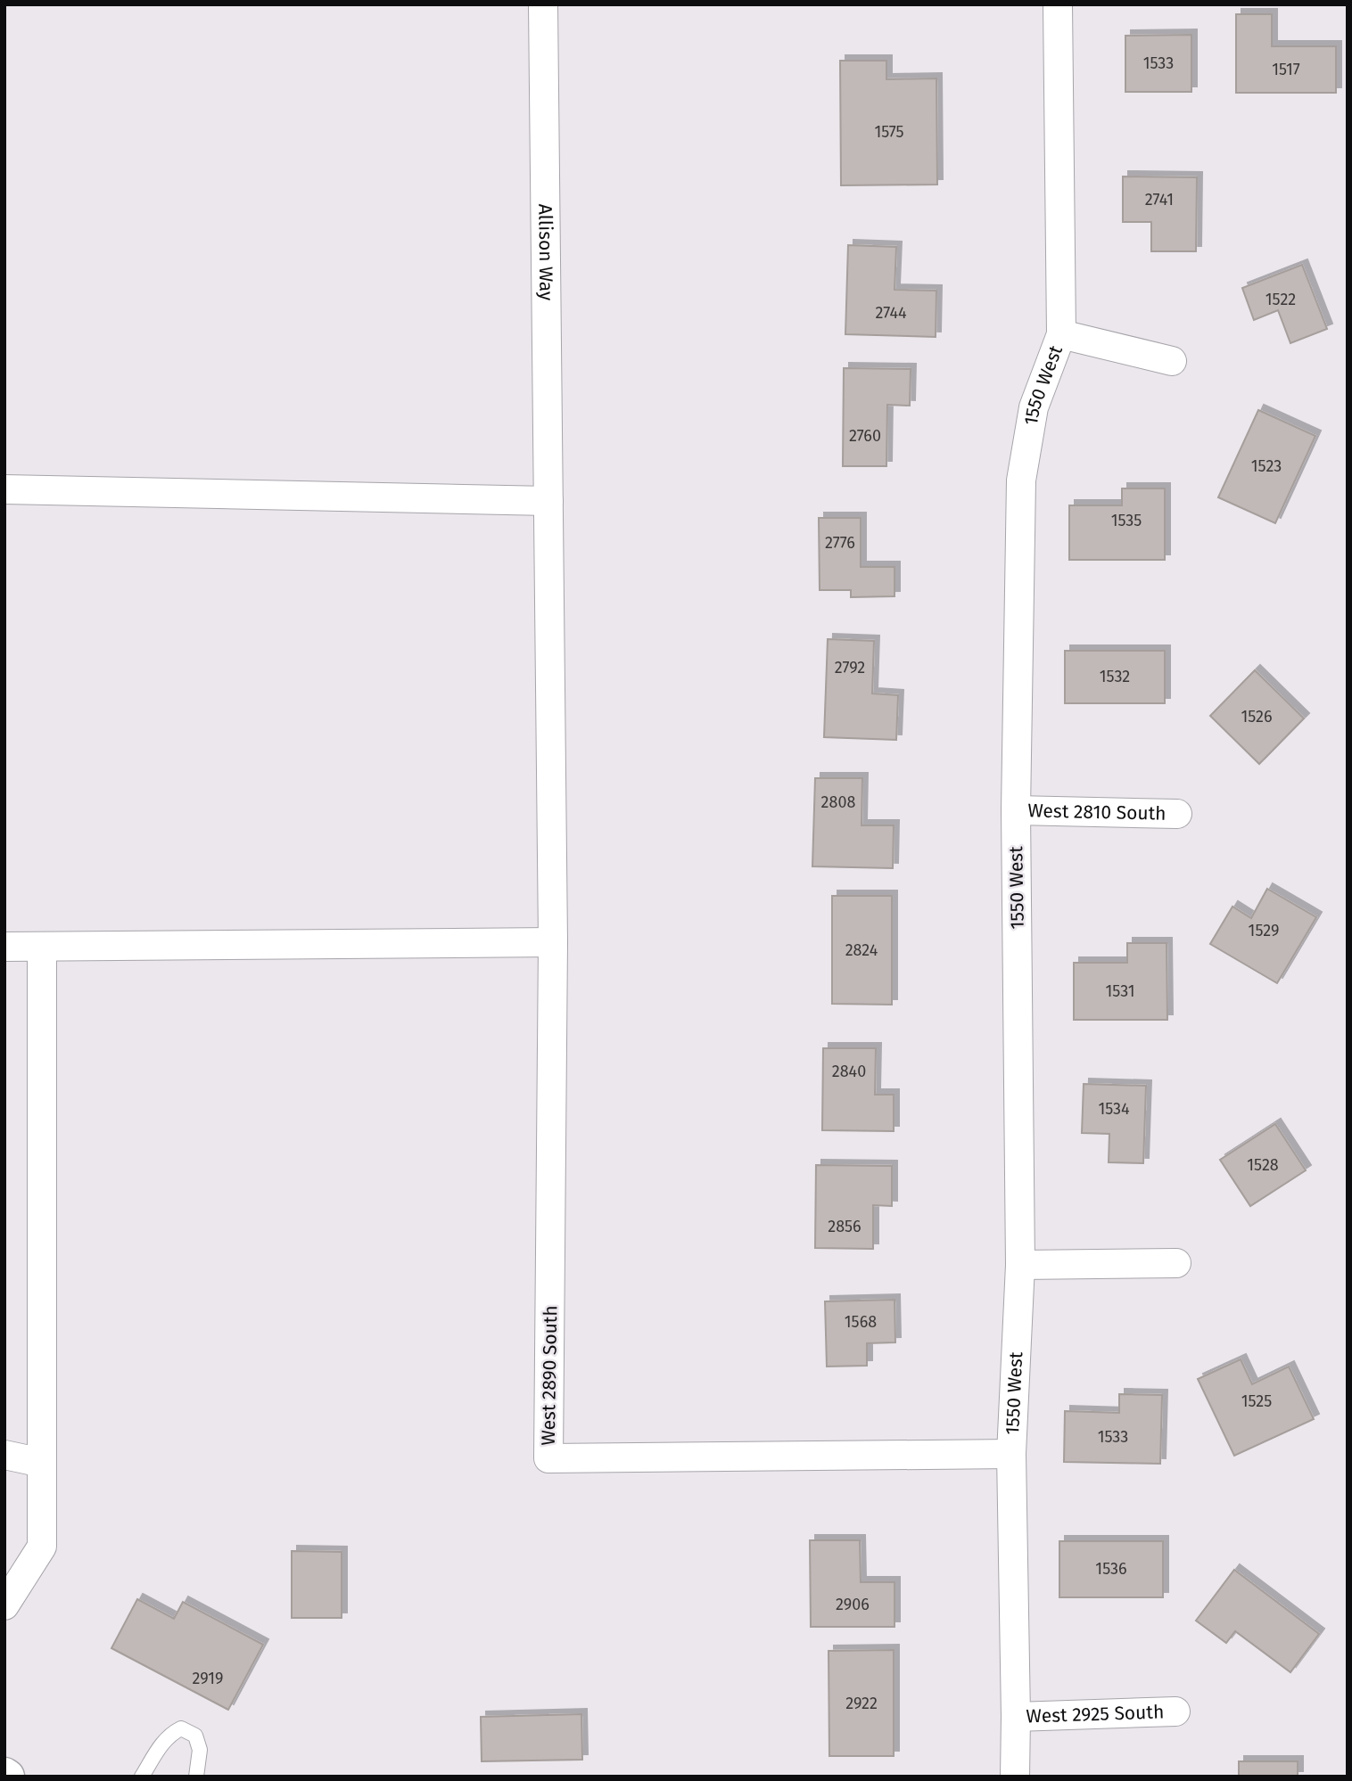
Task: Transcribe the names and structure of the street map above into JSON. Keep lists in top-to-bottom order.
{
  "streets": {
    "street": [
      "Allison Way",
      "1550 West",
      "West 2810 South",
      "West 2890 South",
      "West 2925 South"
    ]
  },
  "crossings": [
    ["Allison Way", "West 2890 South"],
    ["1550 West", "West 2810 South"],
    ["1550 West", "West 2890 South"],
    ["1550 West", "West 2925 South"]
  ],
  "house_numbers": [
    "1533",
    "1517",
    "1575",
    "2741",
    "1522",
    "2744",
    "2760",
    "1523",
    "1535",
    "2776",
    "2792",
    "1532",
    "1526",
    "2808",
    "1529",
    "2824",
    "1531",
    "2840",
    "1534",
    "1528",
    "2856",
    "1568",
    "1525",
    "1533",
    "1536",
    "2906",
    "2919",
    "2922"
  ]
}
